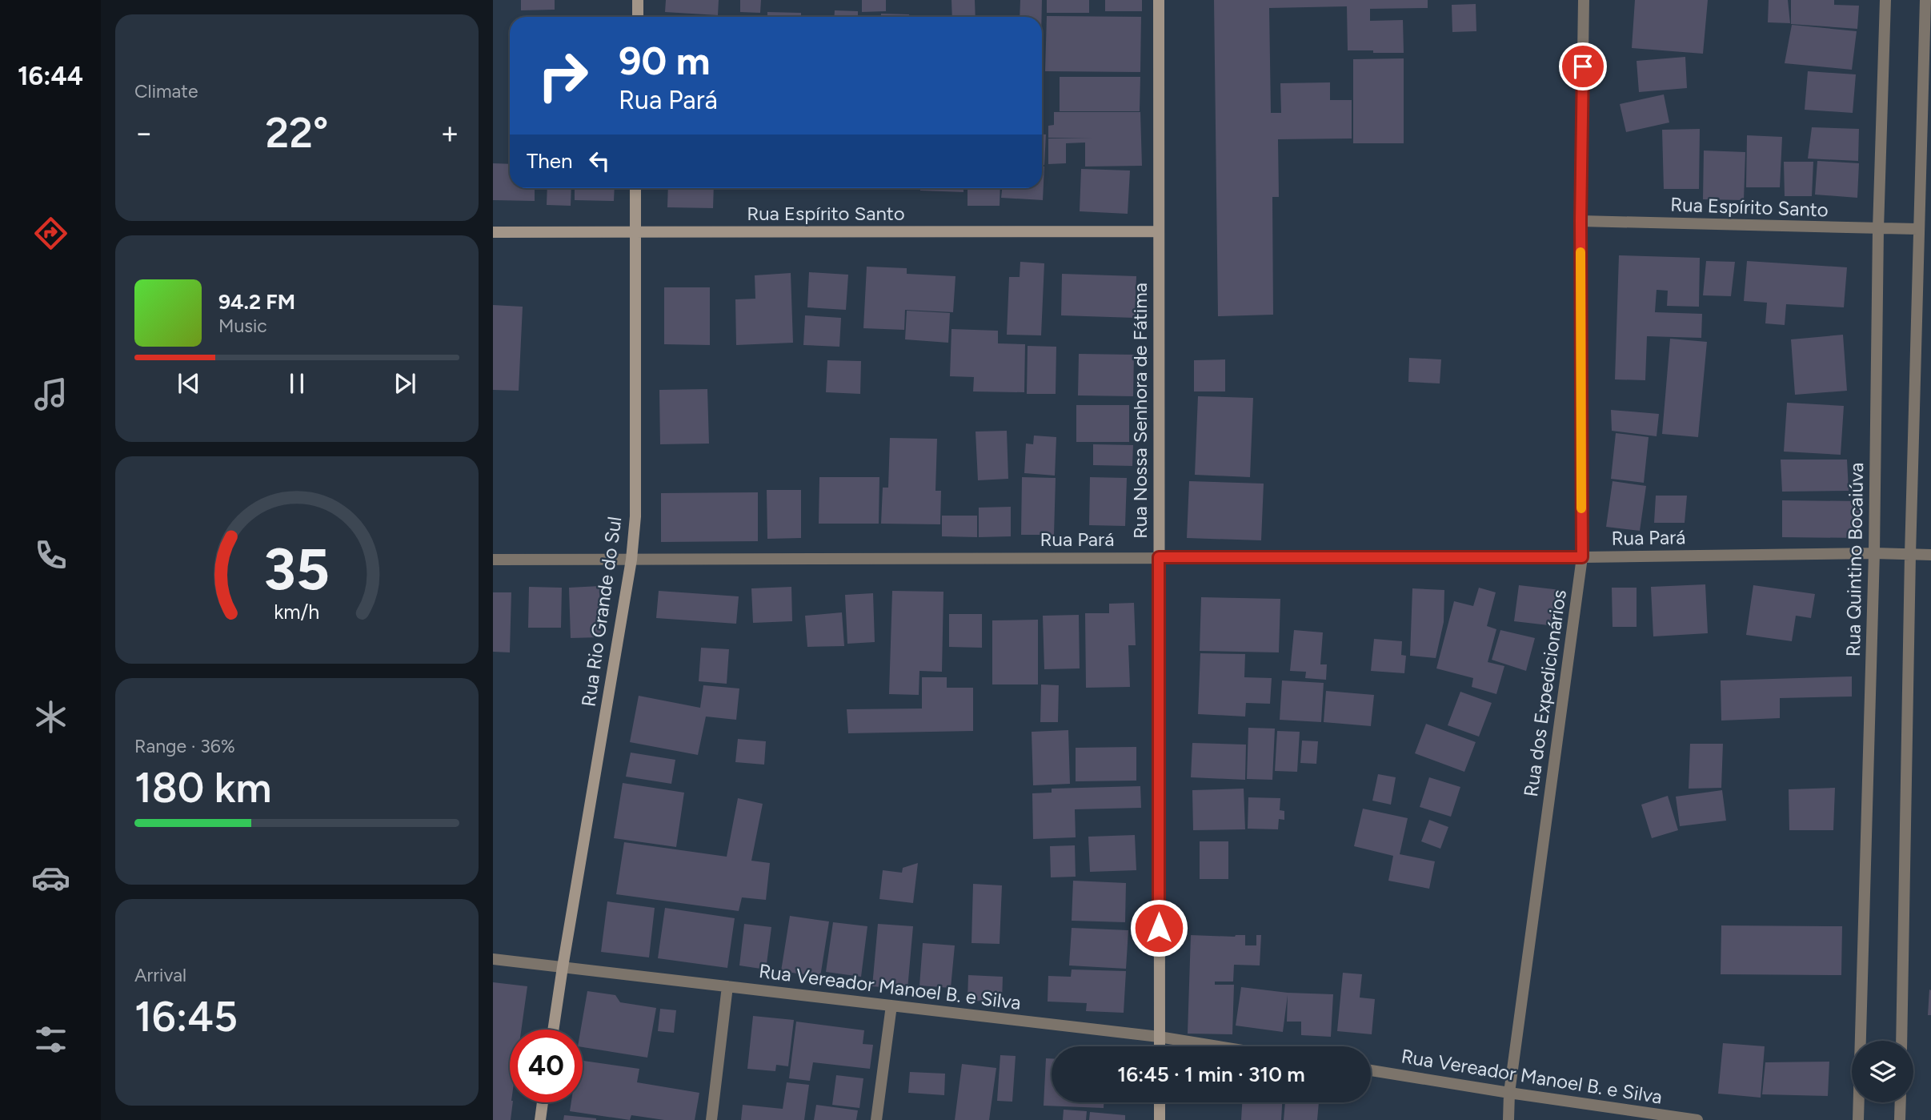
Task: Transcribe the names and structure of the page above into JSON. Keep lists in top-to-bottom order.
{
  "streets": {
    "street": [
      "Rua Espírito Santo",
      "Rua Nossa Senhora de Fátima",
      "Rua Pará",
      "Rua Quintino Bocaiúva",
      "Rua Rio Grande do Sul",
      "Rua dos Expedicionários",
      "Rua Vereador Manoel B. e Silva"
    ]
  },
  "crossings": [
    ["Rua Espírito Santo", "Rua Nossa Senhora de Fátima"],
    ["Rua Espírito Santo", "Rua Quintino Bocaiúva"],
    ["Rua Espírito Santo", "Rua Rio Grande do Sul"],
    ["Rua Espírito Santo", "Rua dos Expedicionários"],
    ["Rua Nossa Senhora de Fátima", "Rua Pará"],
    ["Rua Nossa Senhora de Fátima", "Rua Vereador Manoel B. e Silva"],
    ["Rua Pará", "Rua Quintino Bocaiúva"],
    ["Rua Pará", "Rua Rio Grande do Sul"],
    ["Rua Pará", "Rua dos Expedicionários"],
    ["Rua Rio Grande do Sul", "Rua Vereador Manoel B. e Silva"],
    ["Rua dos Expedicionários", "Rua Vereador Manoel B. e Silva"]
  ],
  "page": {
    "tabs": "16:44",
    "tile": [
      "Climate",
      ["Range · 36%", "180 km"],
      ["Arrival", "16:45"]
    ],
    "turn": ["90 m", "Rua Pará"],
    "heat": ["−", "22°", "+"],
    "then": "Then",
    "song": ["94.2 FM", "Music"],
    "limit": "40",
    "trip": "16:45 · 1 min · 310 m",
    "gauge": ["35", "km/h"]
  }
}
